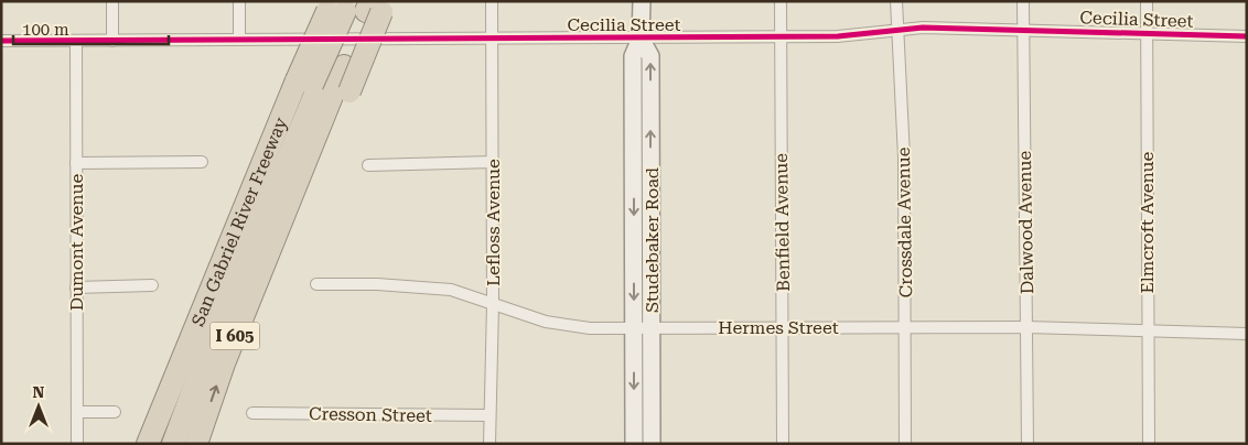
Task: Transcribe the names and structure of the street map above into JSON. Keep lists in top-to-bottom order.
{
  "streets": {
    "highway": ["San Gabriel River Freeway", "I 605"],
    "main road": ["Studebaker Road"],
    "street": [
      "Cecilia Street",
      "Lefloss Avenue",
      "Benfield Avenue",
      "Crossdale Avenue",
      "Dalwood Avenue",
      "Elmcroft Avenue",
      "Dumont Avenue",
      "Hermes Street",
      "Cresson Street"
    ]
  },
  "crossings": [
    ["Cecilia Street", "Lefloss Avenue"],
    ["Cecilia Street", "Benfield Avenue"],
    ["Cecilia Street", "Crossdale Avenue"],
    ["Cecilia Street", "Dalwood Avenue"],
    ["Cecilia Street", "Elmcroft Avenue"],
    ["Cecilia Street", "Studebaker Road"],
    ["Cecilia Street", "Dumont Avenue"],
    ["San Gabriel River Freeway", "I 605"],
    ["Lefloss Avenue", "Hermes Street"],
    ["Lefloss Avenue", "Cresson Street"],
    ["Benfield Avenue", "Hermes Street"],
    ["Crossdale Avenue", "Hermes Street"],
    ["Dalwood Avenue", "Hermes Street"],
    ["Elmcroft Avenue", "Hermes Street"],
    ["Studebaker Road", "Hermes Street"]
  ],
  "scale_bar": "100 m",
  "north": "top"
}
